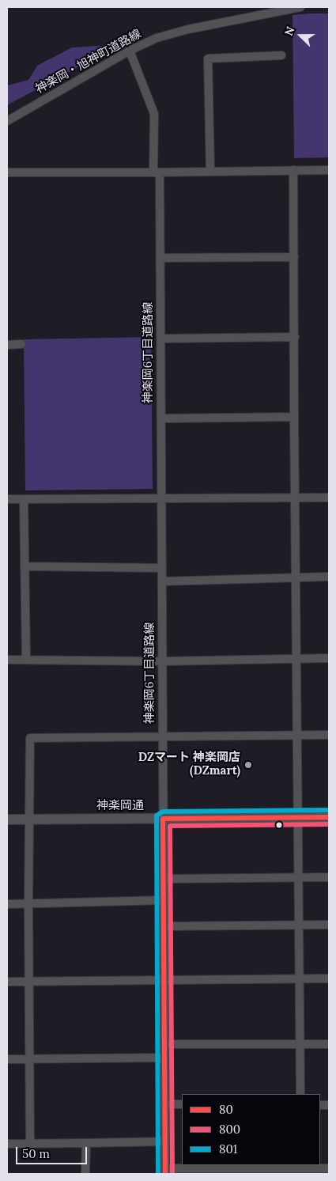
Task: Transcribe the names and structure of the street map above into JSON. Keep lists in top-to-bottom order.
{
  "streets": {
    "street": ["神楽岡・旭神町道路線", "神楽岡6丁目道路線", "神楽岡通"]
  },
  "crossings": [
    ["神楽岡・旭神町道路線", "神楽岡6丁目道路線"],
    ["神楽岡6丁目道路線", "神楽岡通"]
  ],
  "places": ["DZマート 神楽岡店 (DZmart)"],
  "lines": ["transit line 801", "transit line 80", "transit line 800"],
  "legend": ["80", "800", "801"],
  "scale_bar": "50 m",
  "north": "left"
}
